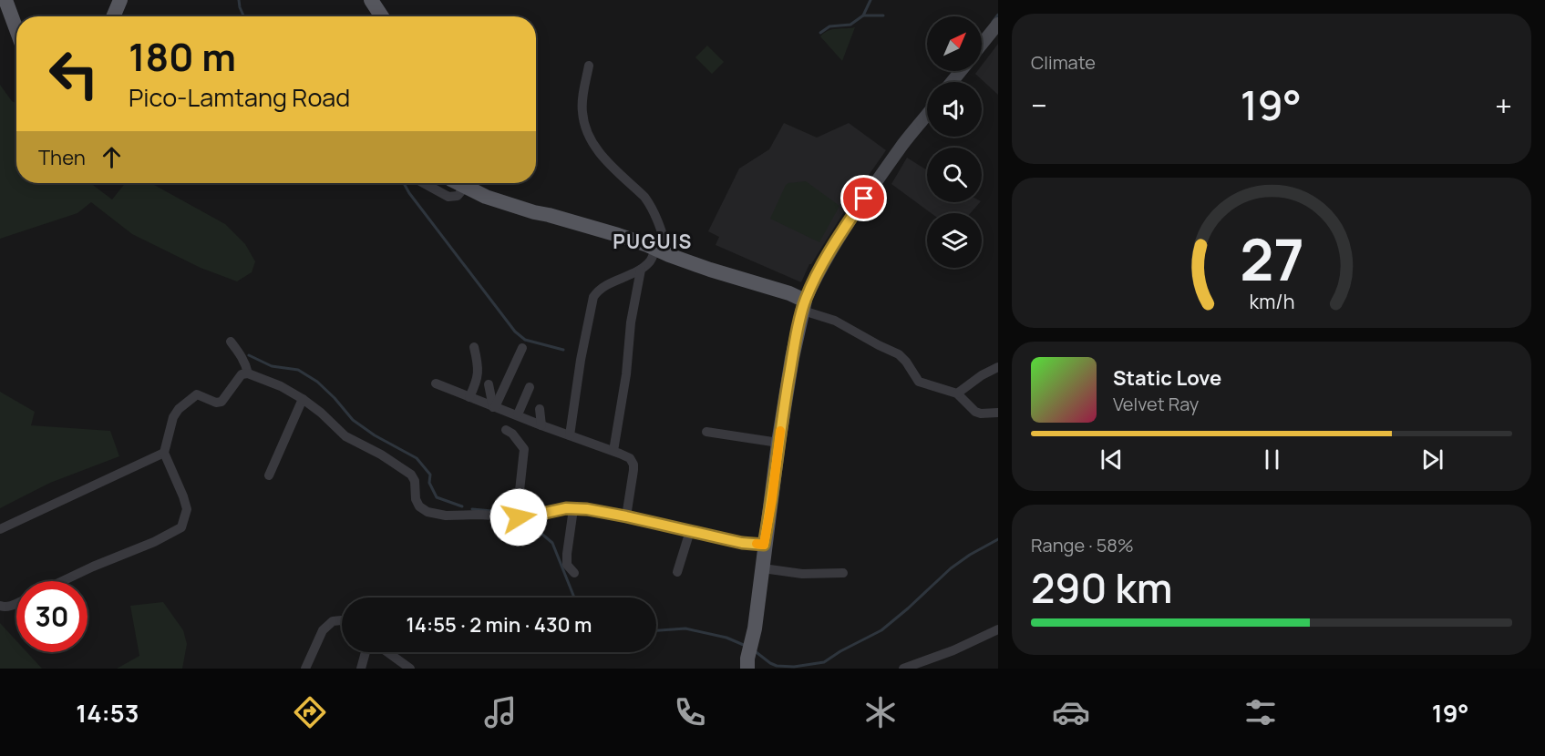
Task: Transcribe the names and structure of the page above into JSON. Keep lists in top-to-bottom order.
{
  "districts": ["PUGUIS"],
  "north": "top right",
  "page": {
    "tile": [
      "Climate",
      ["Range · 58%", "290 km"]
    ],
    "turn": ["180 m", "Pico-Lamtang Road"],
    "heat": ["−", "19°", "+"],
    "then": "Then",
    "song": ["Static Love", "Velvet Ray"],
    "limit": "30",
    "trip": "14:55 · 2 min · 430 m",
    "tabs": ["14:53", "19°"],
    "gauge": ["27", "km/h"]
  }
}
